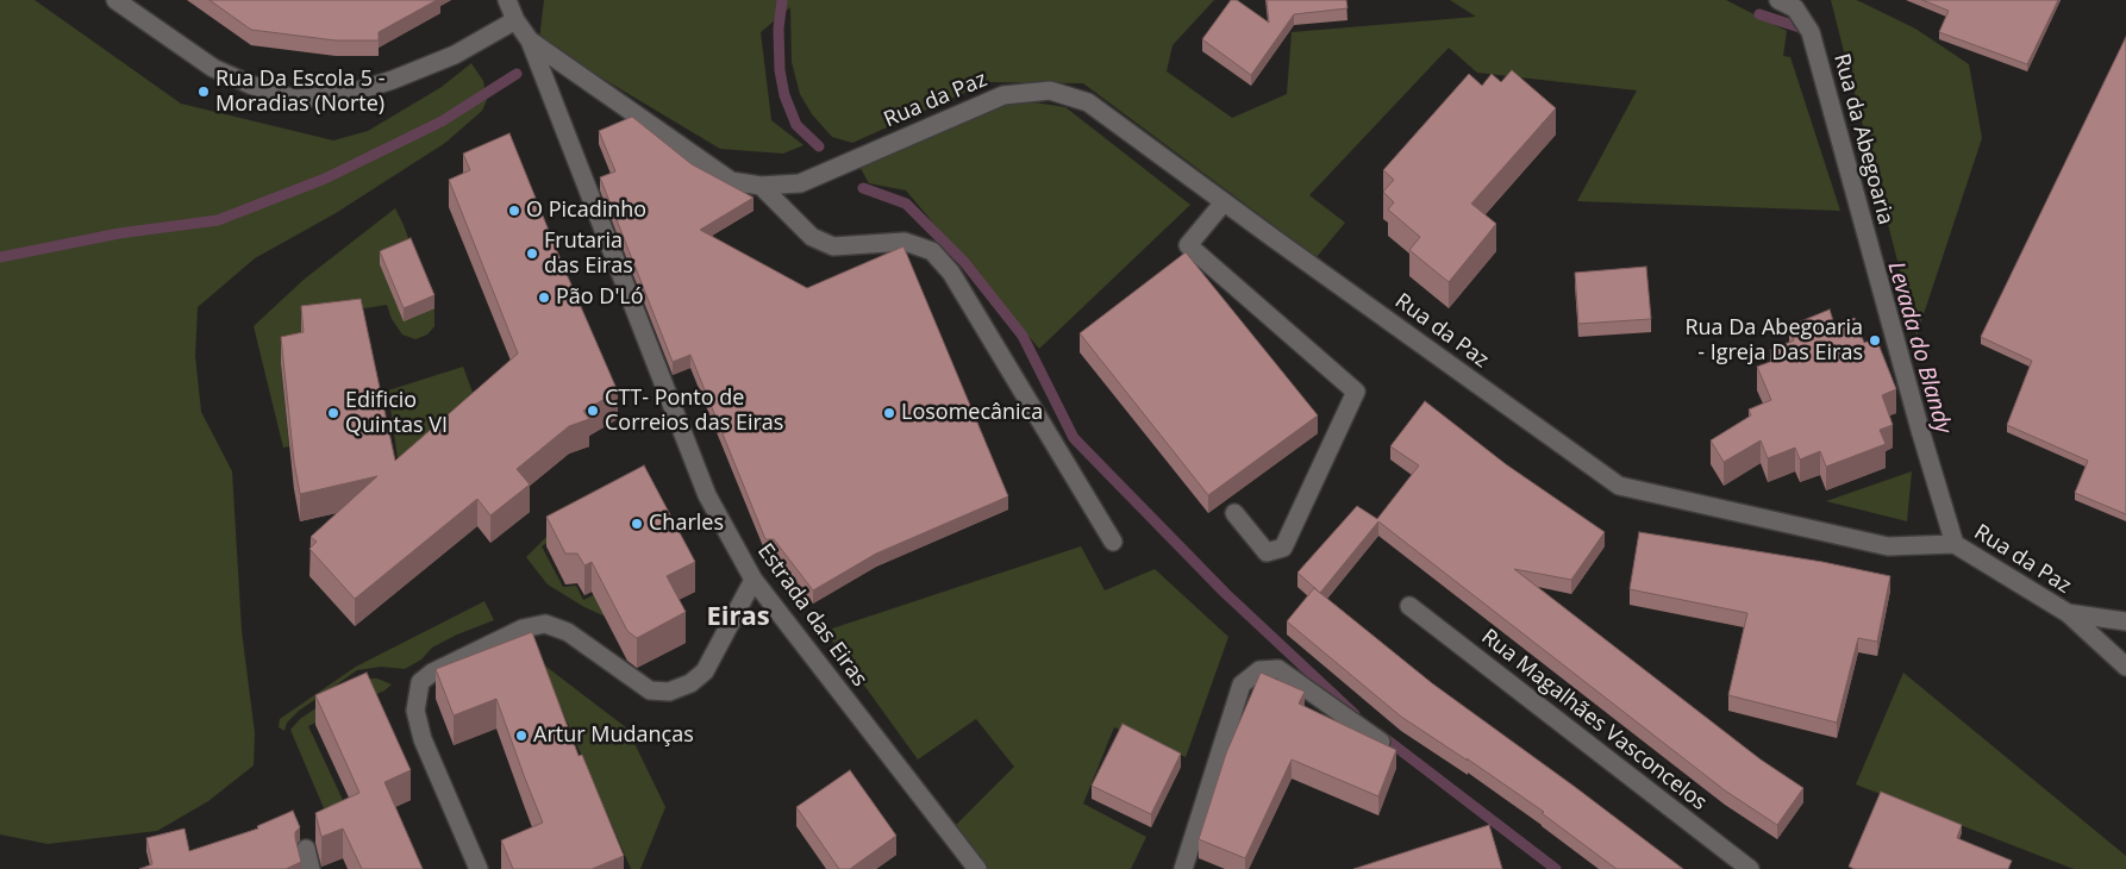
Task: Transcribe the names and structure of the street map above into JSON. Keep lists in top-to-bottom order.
{
  "streets": {
    "street": [
      "Rua da Paz",
      "Rua da Abegoaria",
      "Estrada das Eiras",
      "Rua Magalhães Vasconcelos"
    ]
  },
  "crossings": [
    ["Rua da Paz", "Rua da Abegoaria"],
    ["Rua da Paz", "Estrada das Eiras"]
  ],
  "districts": ["Eiras"],
  "water": ["Levada do Blandy"],
  "places": [
    "Rua Da Escola 5 - Moradias (Norte)",
    "O Picadinho",
    "Frutaria das Eiras",
    "Pão D'Ló",
    "Rua Da Abegoaria - Igreja Das Eiras",
    "CTT- Ponto de Correios das Eiras",
    "Edificio Quintas VI",
    "Losomecânica",
    "Charles",
    "Artur Mudanças"
  ]
}
